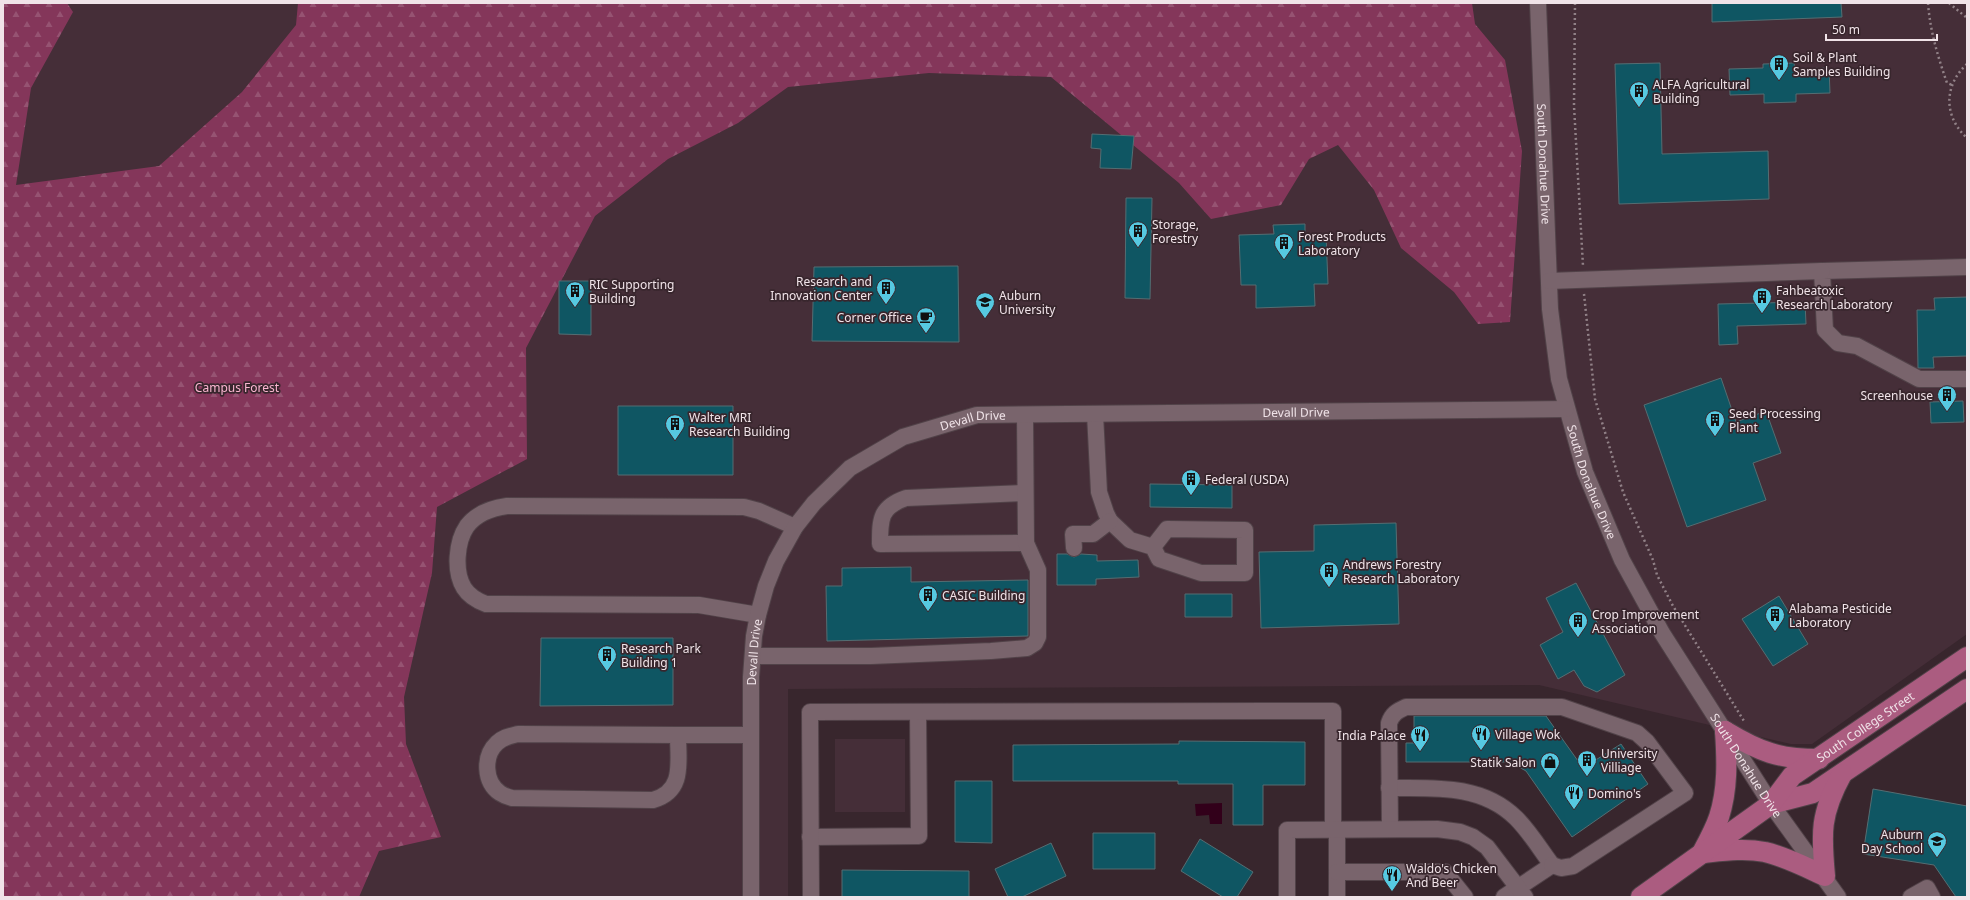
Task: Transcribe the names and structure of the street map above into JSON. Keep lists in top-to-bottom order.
{
  "streets": {
    "main road": ["South College Street"],
    "street": ["South Donahue Drive", "Devall Drive"]
  },
  "crossings": [
    ["South Donahue Drive", "Devall Drive"],
    ["South Donahue Drive", "South College Street"]
  ],
  "parks": ["Campus Forest"],
  "places": {
    "building": [
      "Soil & Plant Samples Building",
      "ALFA Agricultural Building",
      "Storage, Forestry",
      "Forest Products Laboratory",
      "Research and Innovation Center",
      "RIC Supporting Building",
      "Fahbeatoxic Research Laboratory",
      "Screenhouse",
      "Seed Processing Plant",
      "Walter MRI Research Building",
      "Federal (USDA)",
      "Andrews Forestry Research Laboratory",
      "CASIC Building",
      "Alabama Pesticide Laboratory",
      "Crop Improvement Association",
      "Research Park Building 1",
      "University Villiage"
    ],
    "school or university": ["Auburn University", "Auburn Day School"],
    "cafe": ["Corner Office"],
    "restaurant": [
      "Village Wok",
      "India Palace",
      "Domino's",
      "Waldo's Chicken And Beer"
    ],
    "shop": ["Statik Salon"]
  },
  "scale_bar": "50 m"
}
